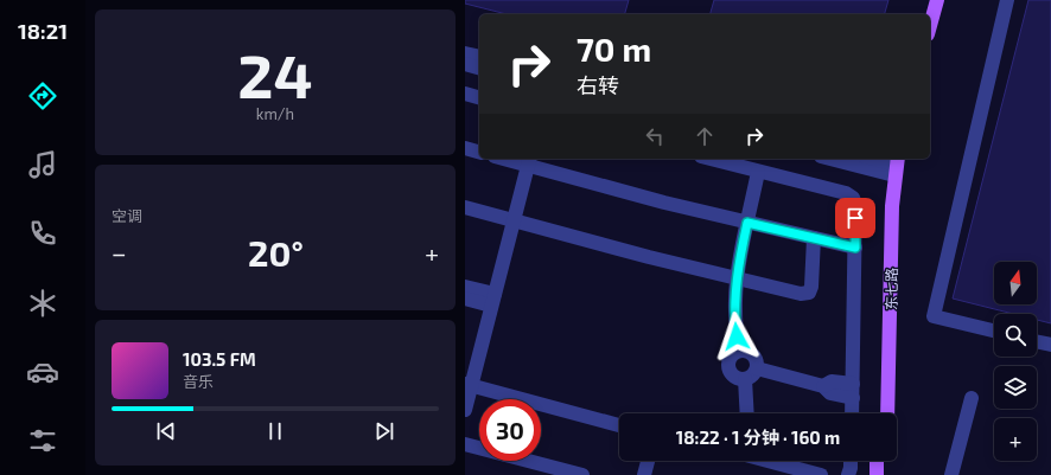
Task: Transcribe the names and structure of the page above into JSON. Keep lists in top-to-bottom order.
{
  "streets": {
    "main road": ["东七路"]
  },
  "north": "top",
  "page": {
    "tabs": "18:21",
    "tile": [
      ["24", "km/h"],
      "空调"
    ],
    "turn": ["70 m", "右转"],
    "heat": ["−", "20°", "+"],
    "map_buttons": "+",
    "song": ["103.5 FM", "音乐"],
    "limit": "30",
    "trip": "18:22 · 1 分钟 · 160 m"
  }
}
